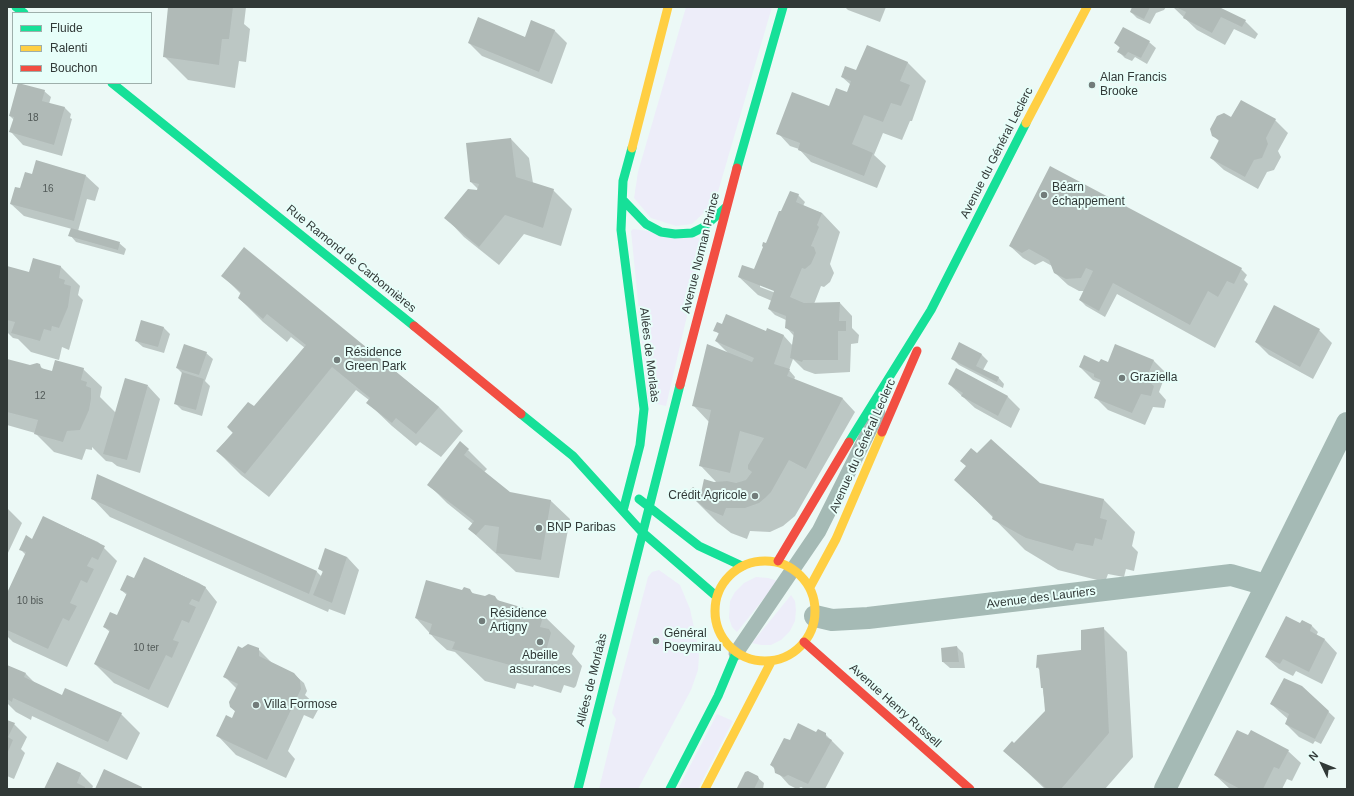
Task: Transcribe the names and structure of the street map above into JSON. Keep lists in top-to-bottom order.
{
  "streets": {
    "street": [
      "Avenue du Général Leclerc",
      "Avenue Norman Prince",
      "Rue Ramond de Carbonnières",
      "Allées de Morlaàs",
      "Avenue des Lauriers",
      "Avenue Henry Russell"
    ]
  },
  "crossings": [
    ["Avenue Norman Prince", "Allées de Morlaàs"],
    ["Rue Ramond de Carbonnières", "Allées de Morlaàs"]
  ],
  "places": [
    "Alan Francis Brooke",
    "Béarn échappement",
    "Résidence Green Park",
    "Graziella",
    "Crédit Agricole",
    "BNP Paribas",
    "Résidence Artigny",
    "Général Poeymirau",
    "Abeille assurances",
    "Villa Formose"
  ],
  "house_numbers": [
    "18",
    "16",
    "12",
    "10 bis",
    "10 ter"
  ],
  "legend": ["Fluide", "Ralenti", "Bouchon"],
  "north": "top left"
}
